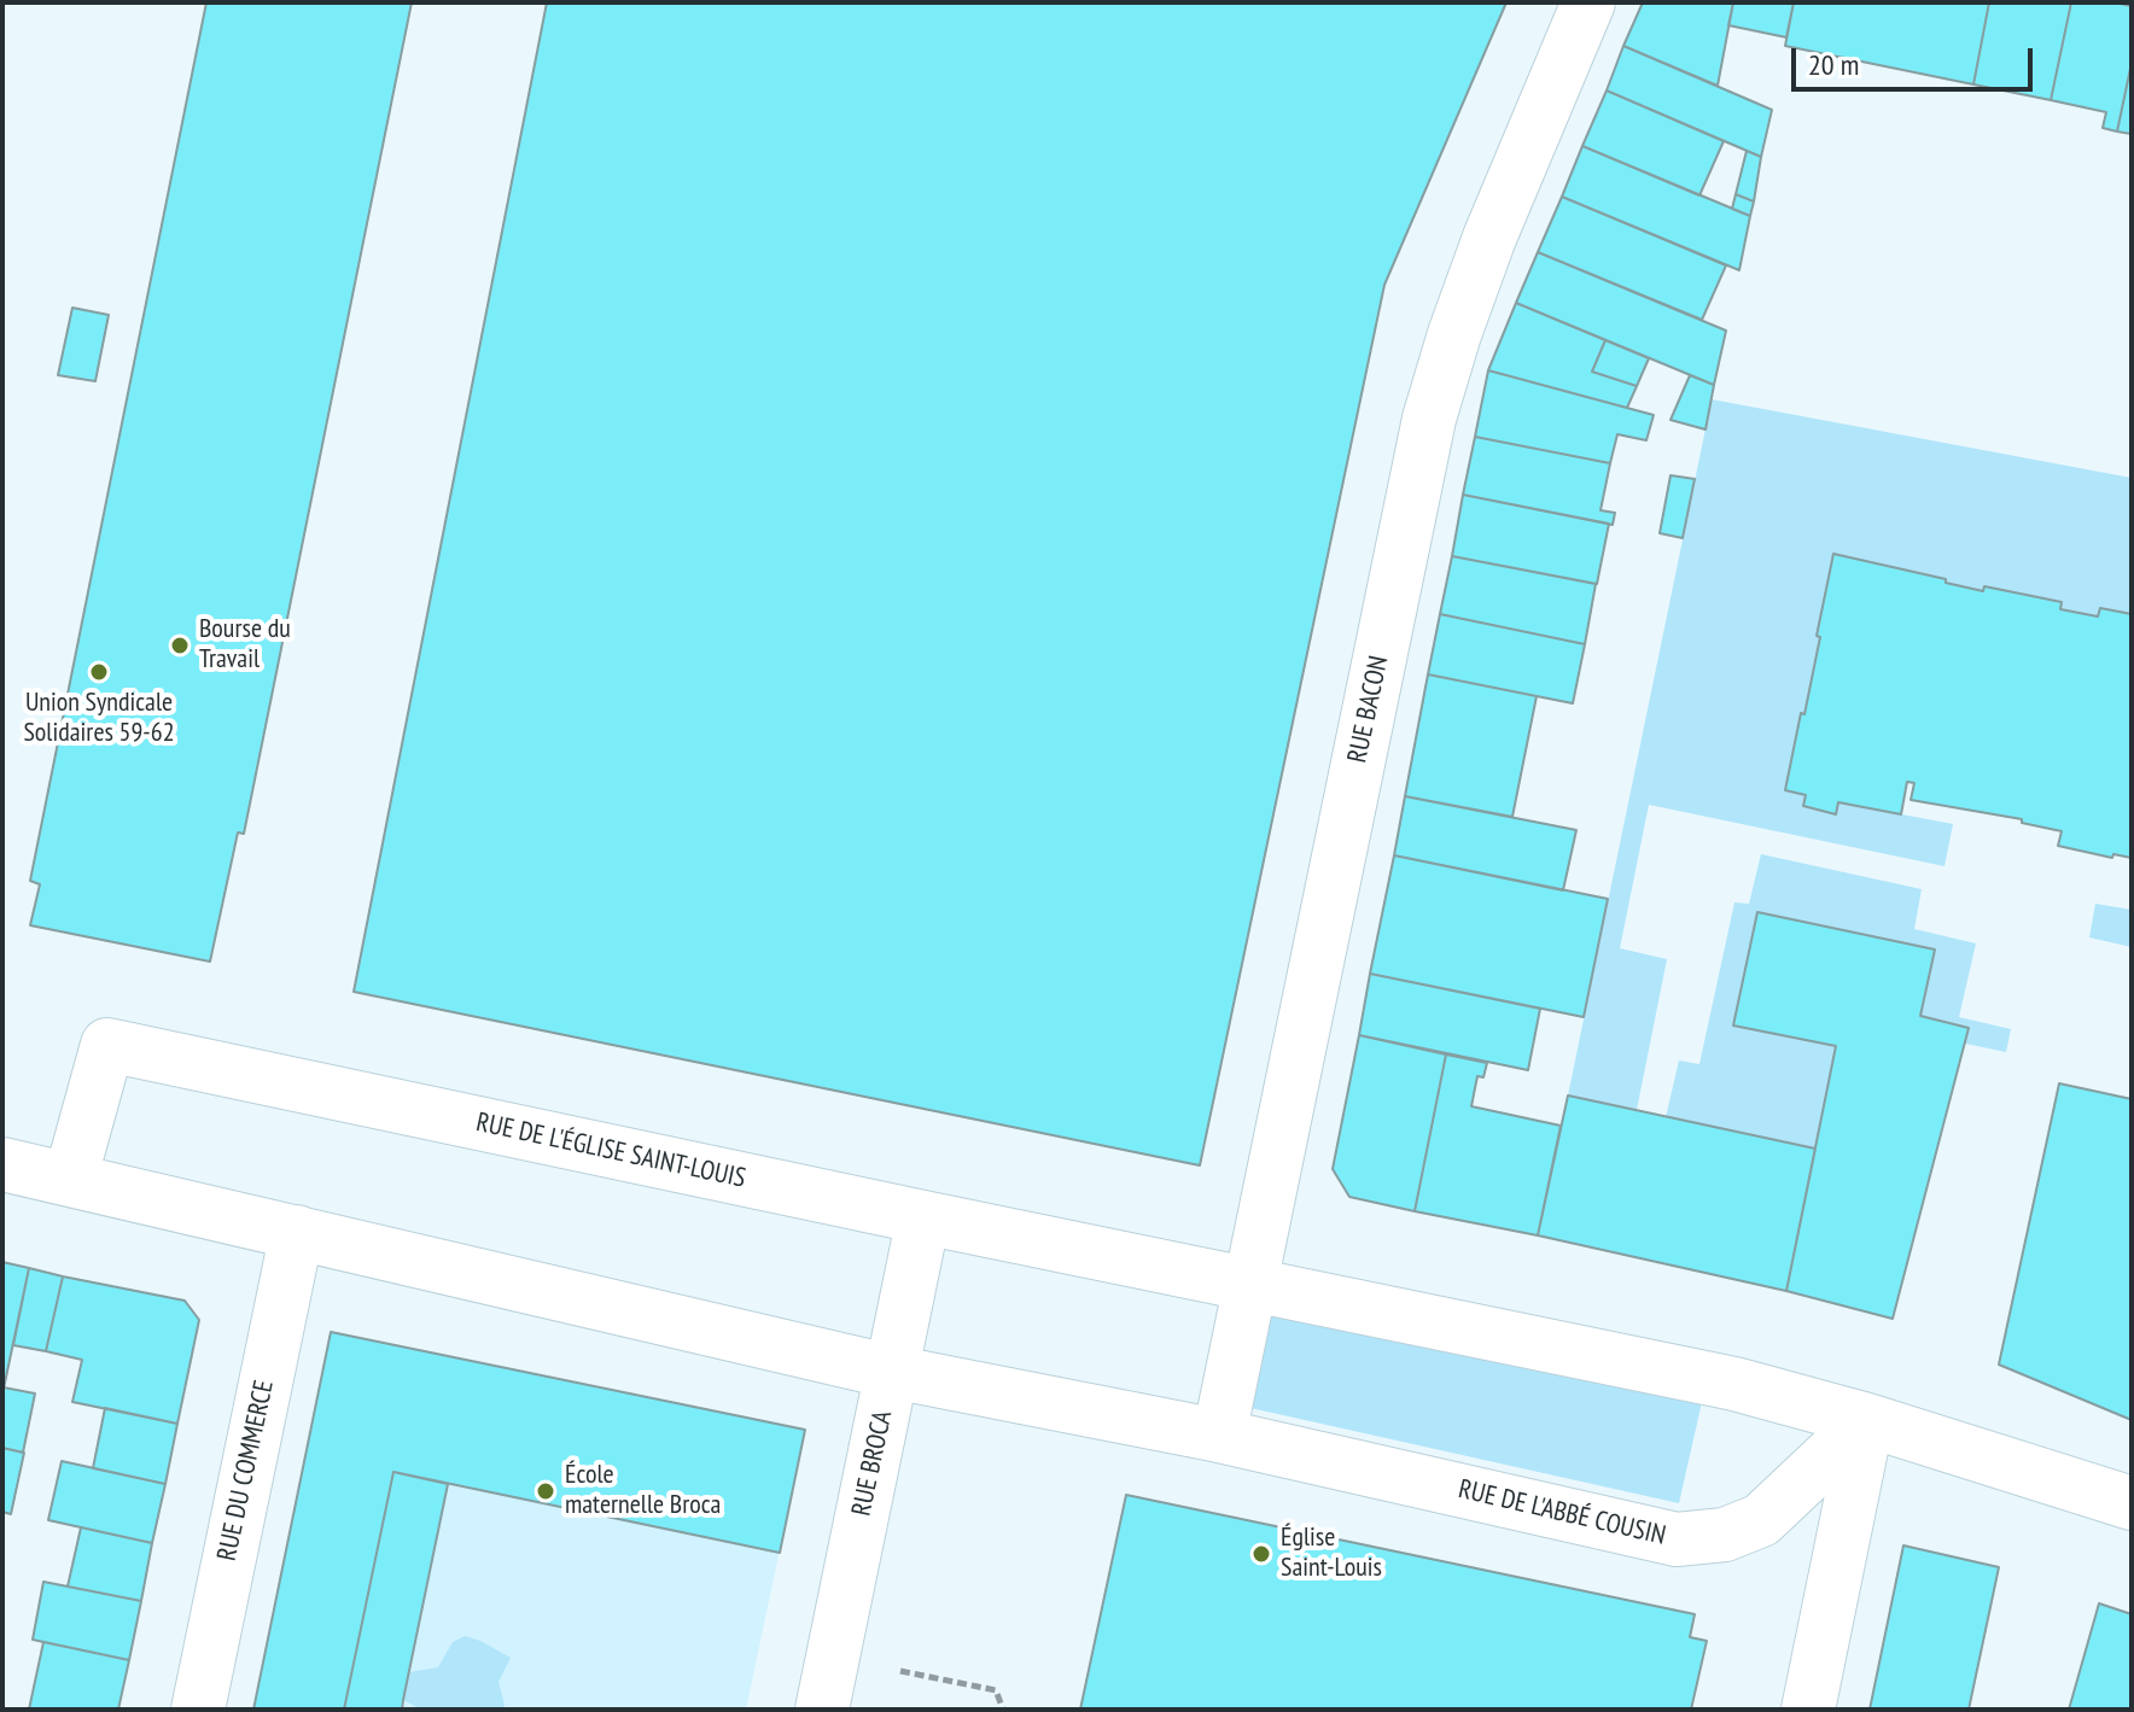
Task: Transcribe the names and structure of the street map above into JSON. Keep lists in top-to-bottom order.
{
  "streets": {
    "street": [
      "RUE BACON",
      "RUE DE L'ÉGLISE SAINT-LOUIS",
      "RUE BROCA",
      "RUE DU COMMERCE",
      "RUE DE L'ABBÉ COUSIN"
    ]
  },
  "crossings": [
    ["RUE BACON", "RUE DE L'ÉGLISE SAINT-LOUIS"],
    ["RUE BACON", "RUE DE L'ABBÉ COUSIN"],
    ["RUE DE L'ÉGLISE SAINT-LOUIS", "RUE BROCA"]
  ],
  "places": [
    "Bourse du Travail",
    "Union Syndicale Solidaires 59-62",
    "École maternelle Broca",
    "Église Saint-Louis"
  ],
  "scale_bar": "20 m"
}
